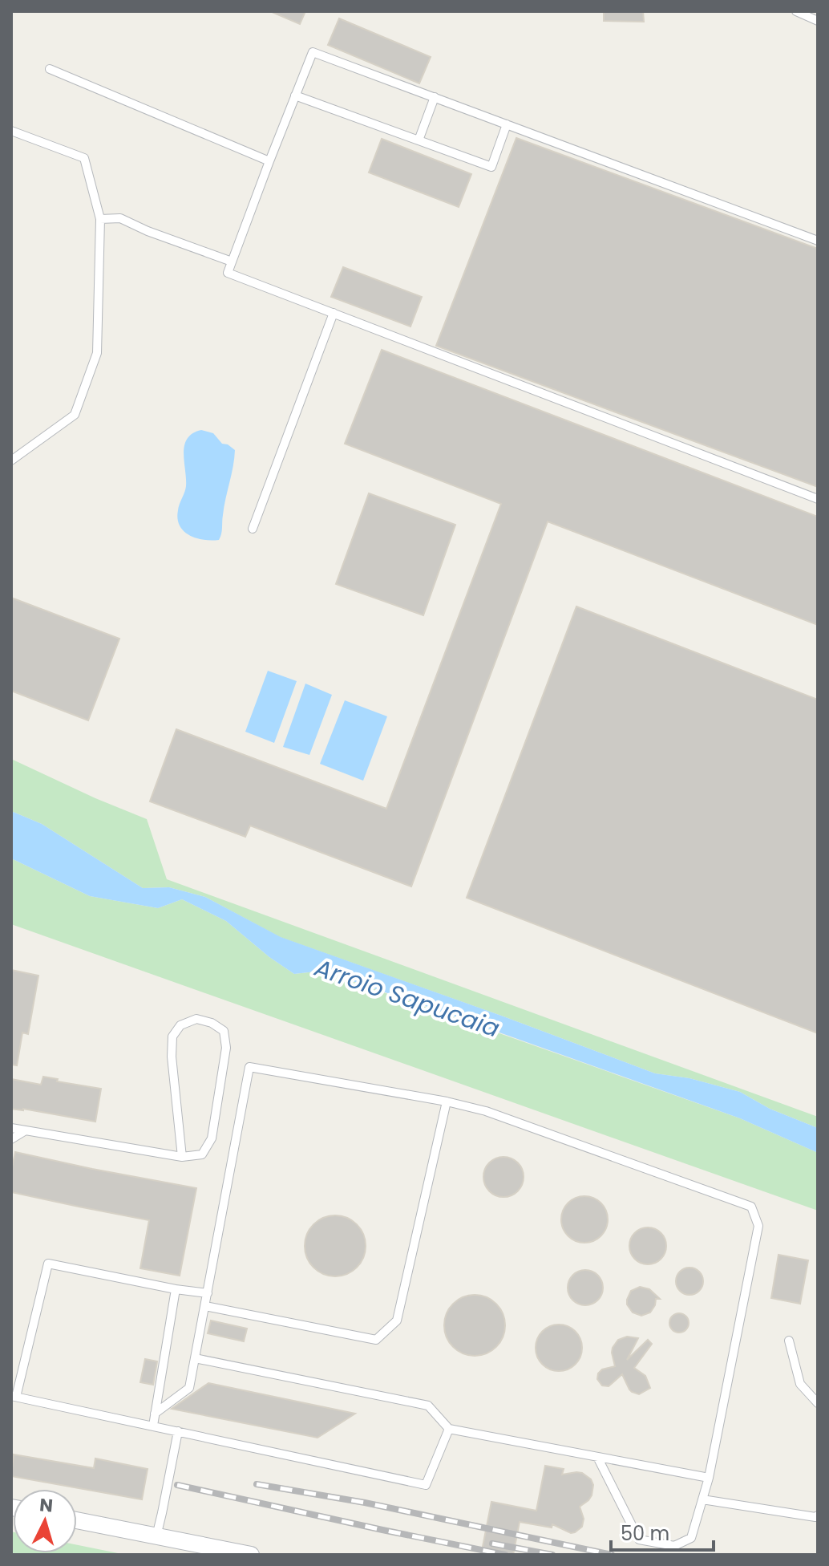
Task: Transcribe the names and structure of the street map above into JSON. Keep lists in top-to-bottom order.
{
  "water": ["Arroio Sapucaia"],
  "scale_bar": "50 m",
  "north": "top"
}
